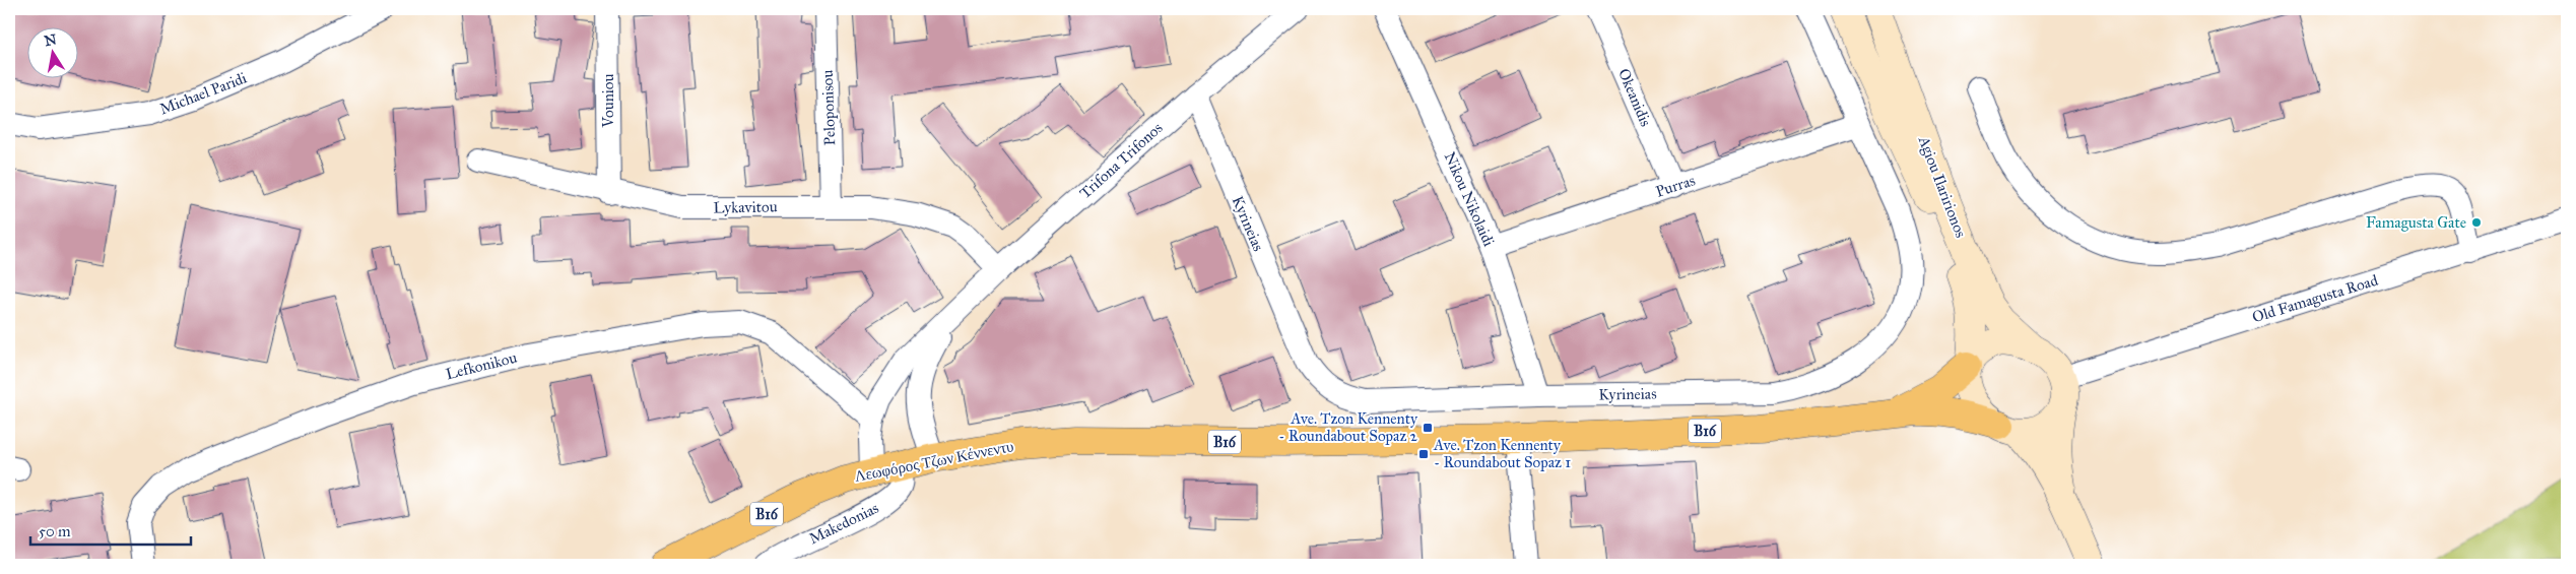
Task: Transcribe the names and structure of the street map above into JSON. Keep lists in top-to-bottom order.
{
  "streets": {
    "main road": ["Agiou Ilaririonos", "B16", "Λεωφόρος Τζων Κέννεντυ"],
    "street": [
      "Michael Paridi",
      "Okeanidis",
      "Vouniou",
      "Peloponisou",
      "Trifona Trifonos",
      "Purras",
      "Nikou Nikolaidi",
      "Lykavitou",
      "Kyrineias",
      "Old Famagusta Road",
      "Lefkonikou",
      "Makedonias"
    ]
  },
  "crossings": [
    ["Okeanidis", "Purras"],
    ["Vouniou", "Lykavitou"],
    ["Peloponisou", "Lykavitou"],
    ["Trifona Trifonos", "Lykavitou"],
    ["Trifona Trifonos", "Kyrineias"],
    ["Trifona Trifonos", "Lefkonikou"],
    ["Trifona Trifonos", "Λεωφόρος Τζων Κέννεντυ"],
    ["Trifona Trifonos", "Makedonias"],
    ["Purras", "Nikou Nikolaidi"],
    ["Purras", "Kyrineias"],
    ["Agiou Ilaririonos", "Old Famagusta Road"],
    ["Agiou Ilaririonos", "B16"],
    ["Nikou Nikolaidi", "Kyrineias"],
    ["Old Famagusta Road", "B16"],
    ["B16", "Λεωφόρος Τζων Κέννεντυ"],
    ["Λεωφόρος Τζων Κέννεντυ", "Makedonias"]
  ],
  "places": {
    "other": ["Famagusta Gate"],
    "transit": ["Ave. Tzon Kennenty - Roundabout Sopaz 2", "Ave. Tzon Kennenty - Roundabout Sopaz 1"]
  },
  "scale_bar": "50 m",
  "north": "top"
}
